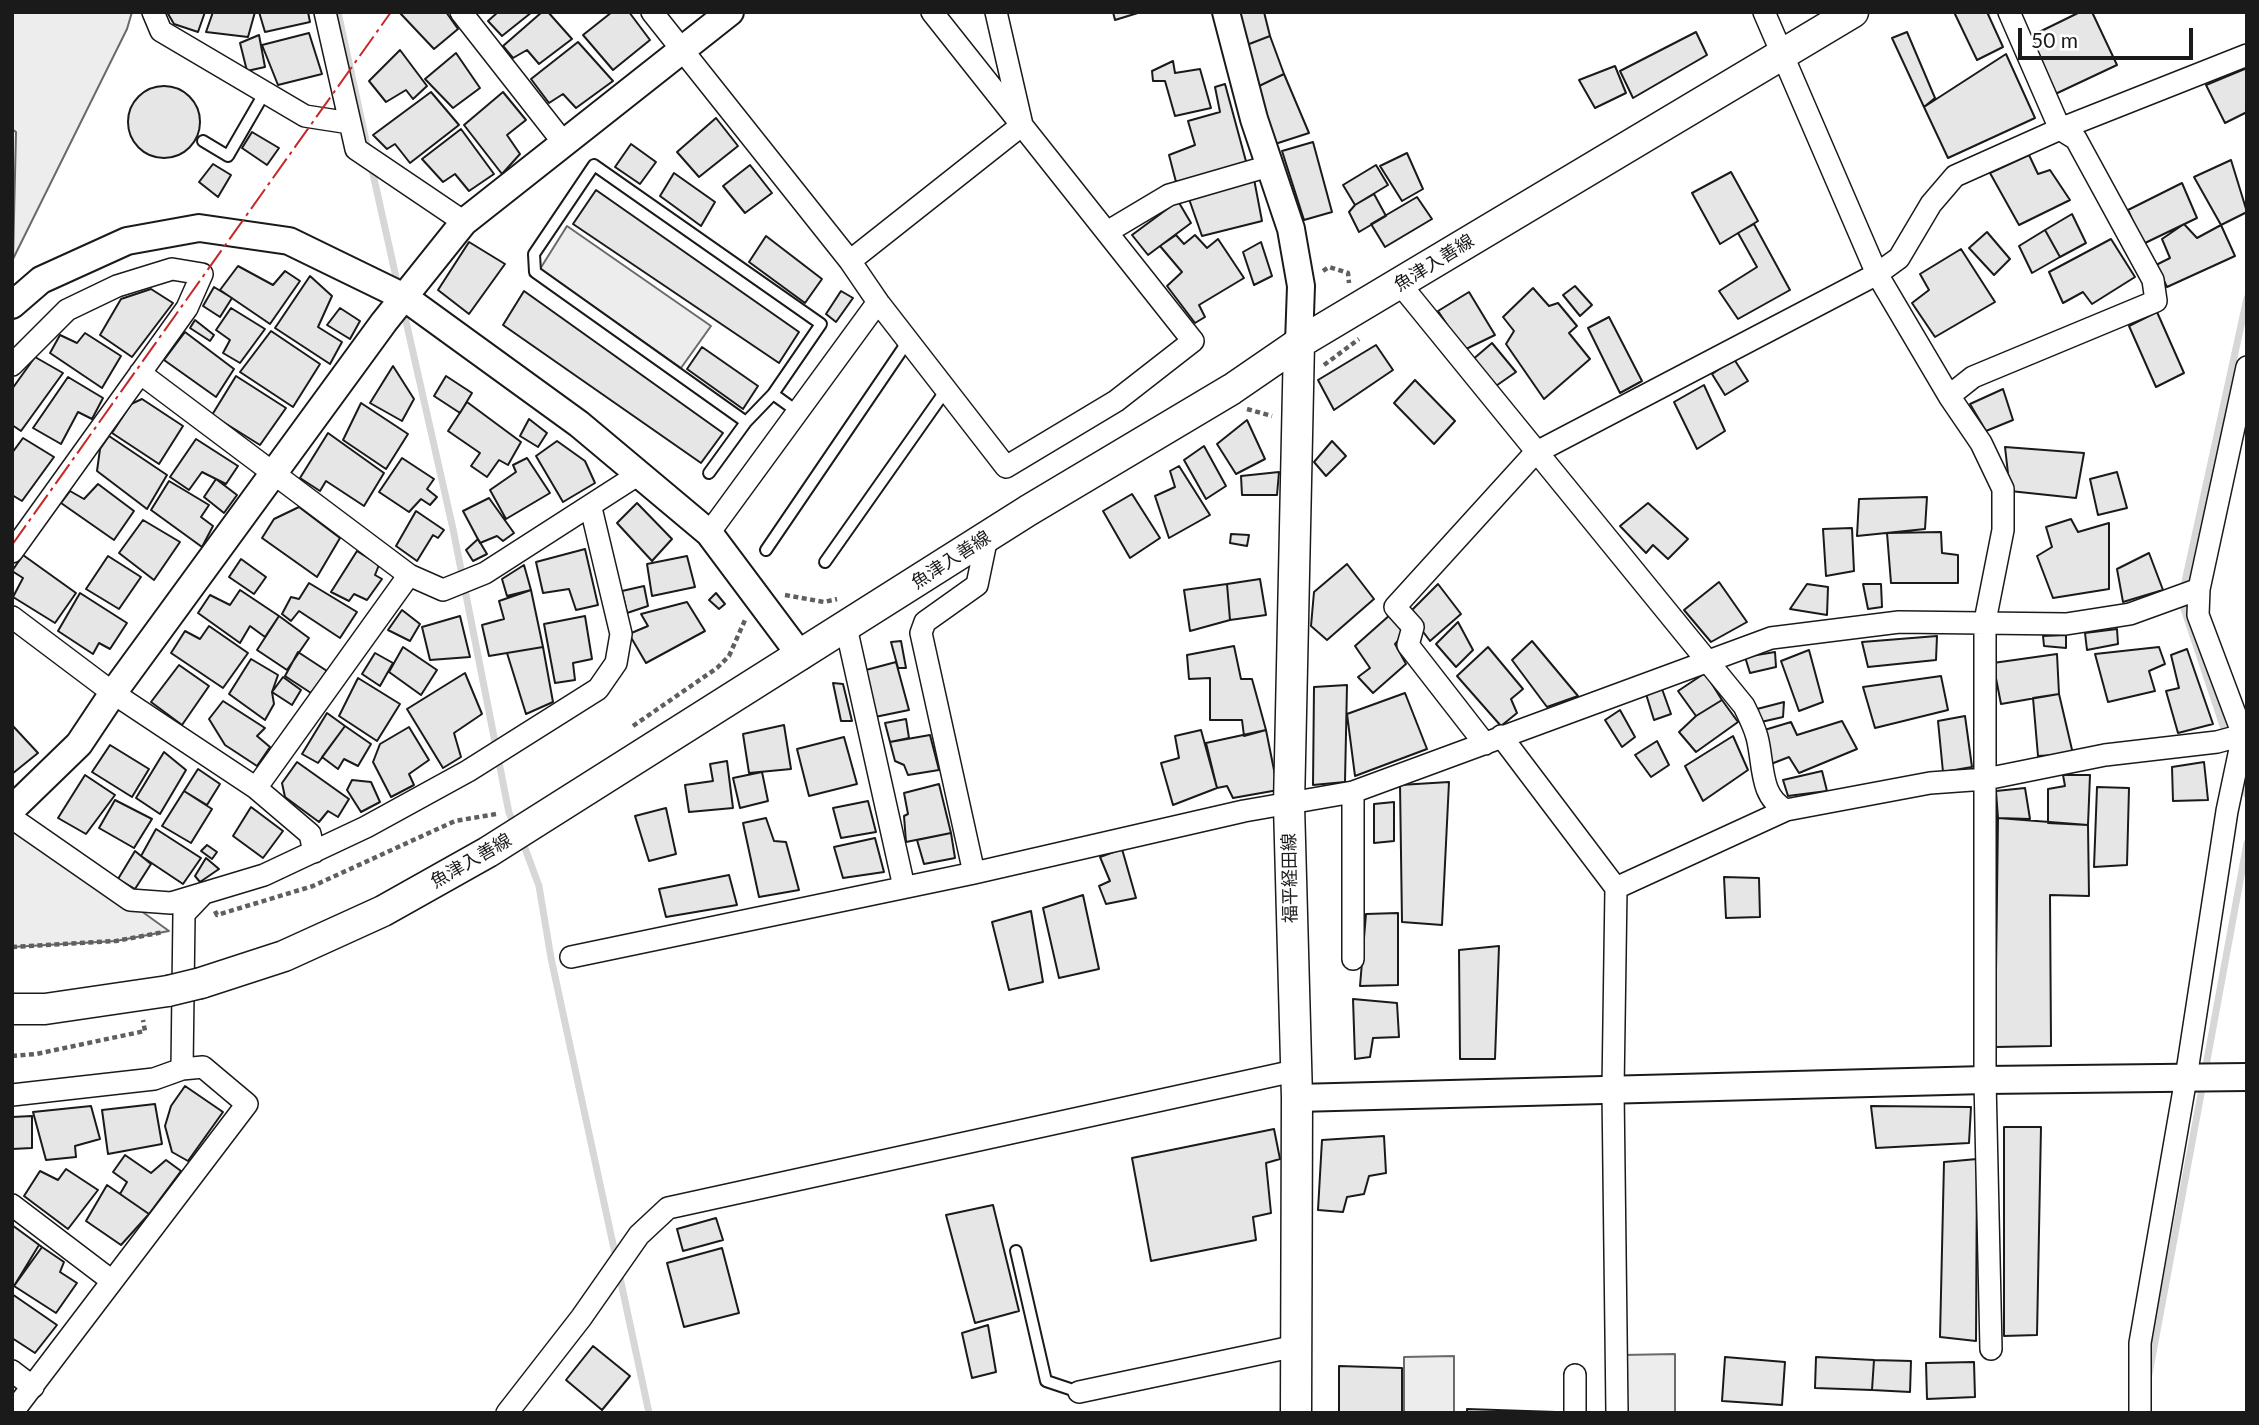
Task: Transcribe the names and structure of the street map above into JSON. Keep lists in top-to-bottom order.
{
  "streets": {
    "main road": ["魚津入善線", "福平経田線"]
  },
  "crossings": [
    ["魚津入善線", "福平経田線"]
  ],
  "scale_bar": "50 m"
}
